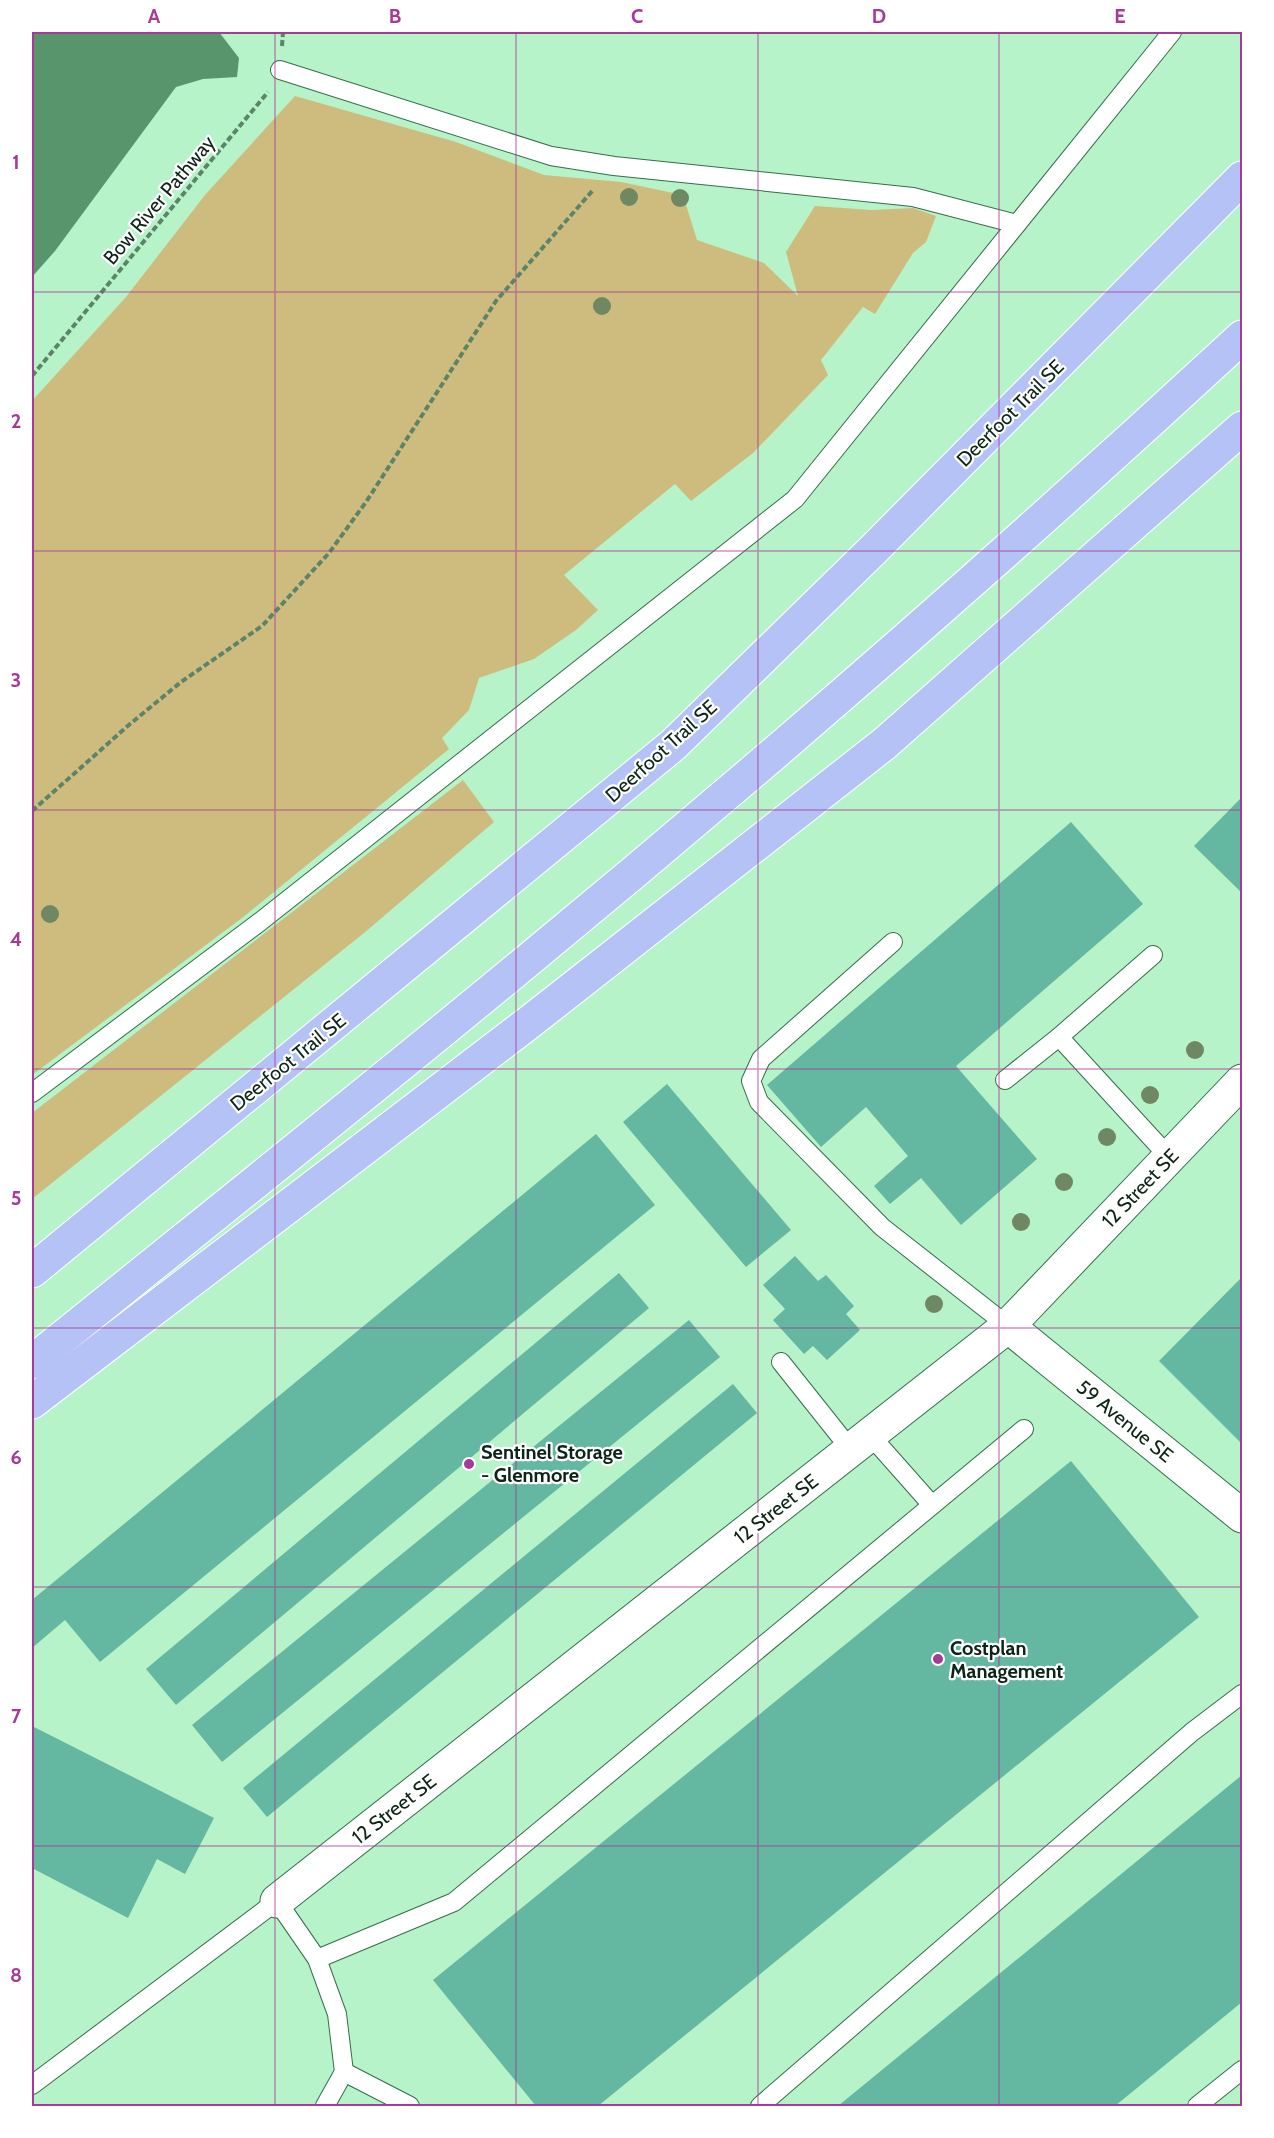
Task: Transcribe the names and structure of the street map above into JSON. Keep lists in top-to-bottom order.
{
  "streets": {
    "highway": ["Deerfoot Trail SE"],
    "street": ["12 Street SE", "59 Avenue SE"],
    "path": ["Bow River Pathway"]
  },
  "crossings": [
    ["12 Street SE", "59 Avenue SE"]
  ],
  "places": ["Sentinel Storage - Glenmore", "Costplan Management"],
  "grid": {
    "columns": [
      "A",
      "B",
      "C",
      "D",
      "E"
    ],
    "rows": [
      "1",
      "2",
      "3",
      "4",
      "5",
      "6",
      "7",
      "8"
    ]
  }
}
